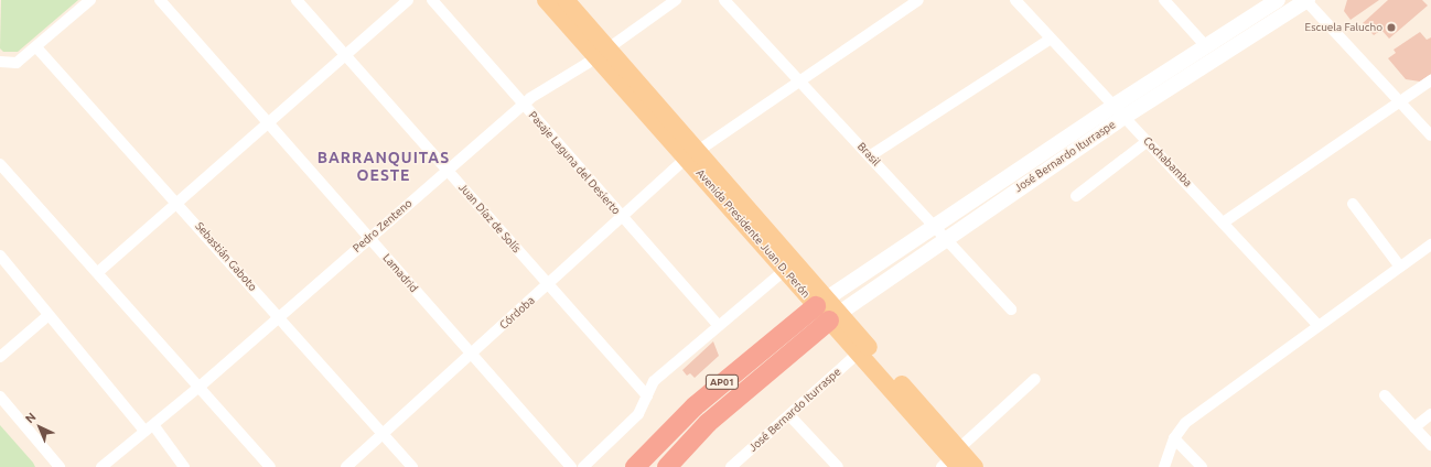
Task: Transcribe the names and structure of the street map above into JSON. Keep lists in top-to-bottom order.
{
  "streets": {
    "highway": ["AP01"],
    "main road": ["José Bernardo Iturraspe", "Avenida Presidente Juan D. Perón"],
    "street": [
      "Brasil",
      "Cochabamba",
      "Pasaje Laguna del Desierto",
      "Juan Díaz de Solís",
      "Pedro Zenteno",
      "Sebastián Gaboto",
      "Lamadrid",
      "Córdoba"
    ]
  },
  "crossings": [
    ["Brasil", "José Bernardo Iturraspe"],
    ["Brasil", "Córdoba"],
    ["José Bernardo Iturraspe", "Cochabamba"],
    ["José Bernardo Iturraspe", "Avenida Presidente Juan D. Perón"],
    ["José Bernardo Iturraspe", "AP01"],
    ["Pasaje Laguna del Desierto", "Pedro Zenteno"],
    ["Pasaje Laguna del Desierto", "Córdoba"],
    ["Juan Díaz de Solís", "Pedro Zenteno"],
    ["Juan Díaz de Solís", "Córdoba"],
    ["Pedro Zenteno", "Avenida Presidente Juan D. Perón"],
    ["Pedro Zenteno", "Sebastián Gaboto"],
    ["Pedro Zenteno", "Lamadrid"],
    ["Avenida Presidente Juan D. Perón", "Córdoba"],
    ["Avenida Presidente Juan D. Perón", "AP01"],
    ["Sebastián Gaboto", "Córdoba"],
    ["Lamadrid", "Córdoba"]
  ],
  "districts": ["BARRANQUITAS OESTE"],
  "places": ["Escuela Falucho"],
  "north": "top left"
}
